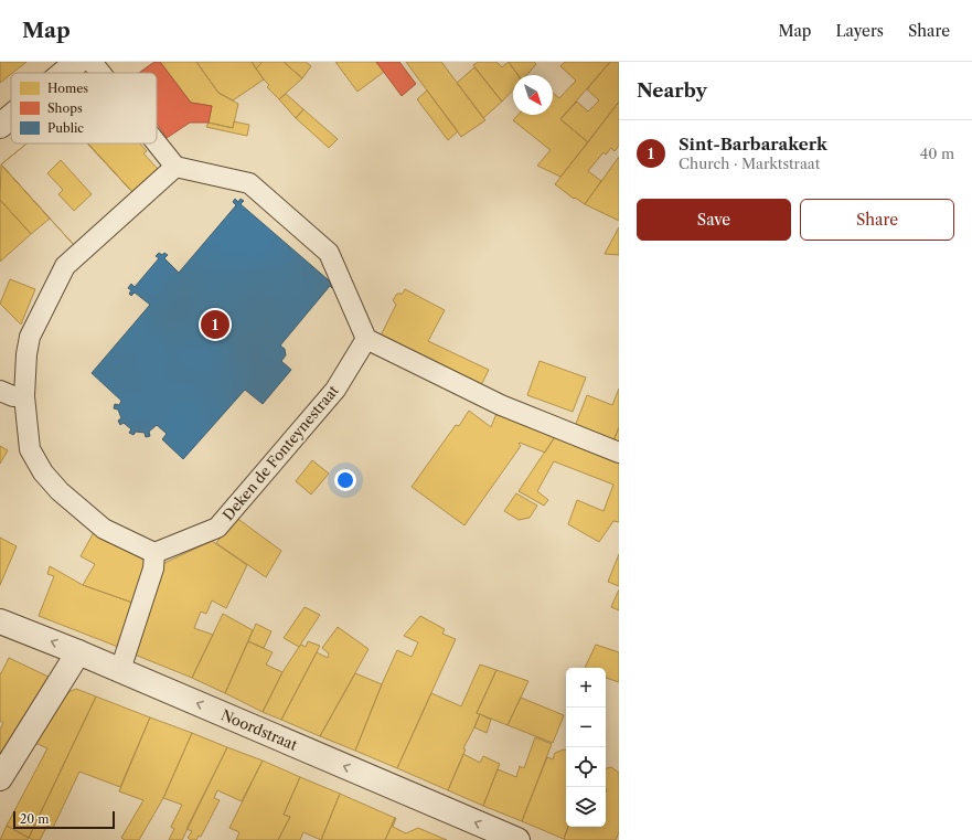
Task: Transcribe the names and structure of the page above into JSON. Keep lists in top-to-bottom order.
{
  "streets": {
    "street": ["Noordstraat"],
    "lane": ["Deken de Fonteynestraat"]
  },
  "one_way": ["Noordstraat"],
  "legend": ["Homes", "Shops", "Public"],
  "scale_bar": "20 m",
  "north": "bottom right",
  "page": {
    "header": "Map",
    "nav": ["Map", "Layers", "Share"],
    "heading": "Nearby",
    "list": [
      {
        "mark": "1",
        "name": "Sint-Barbarakerk",
        "note": "Church · Marktstraat",
        "value": "40 m"
      }
    ],
    "buttons": ["Save", "Share"],
    "pins": "1",
    "map_buttons": ["+", "−"],
    "scale": "20 m"
  }
}
